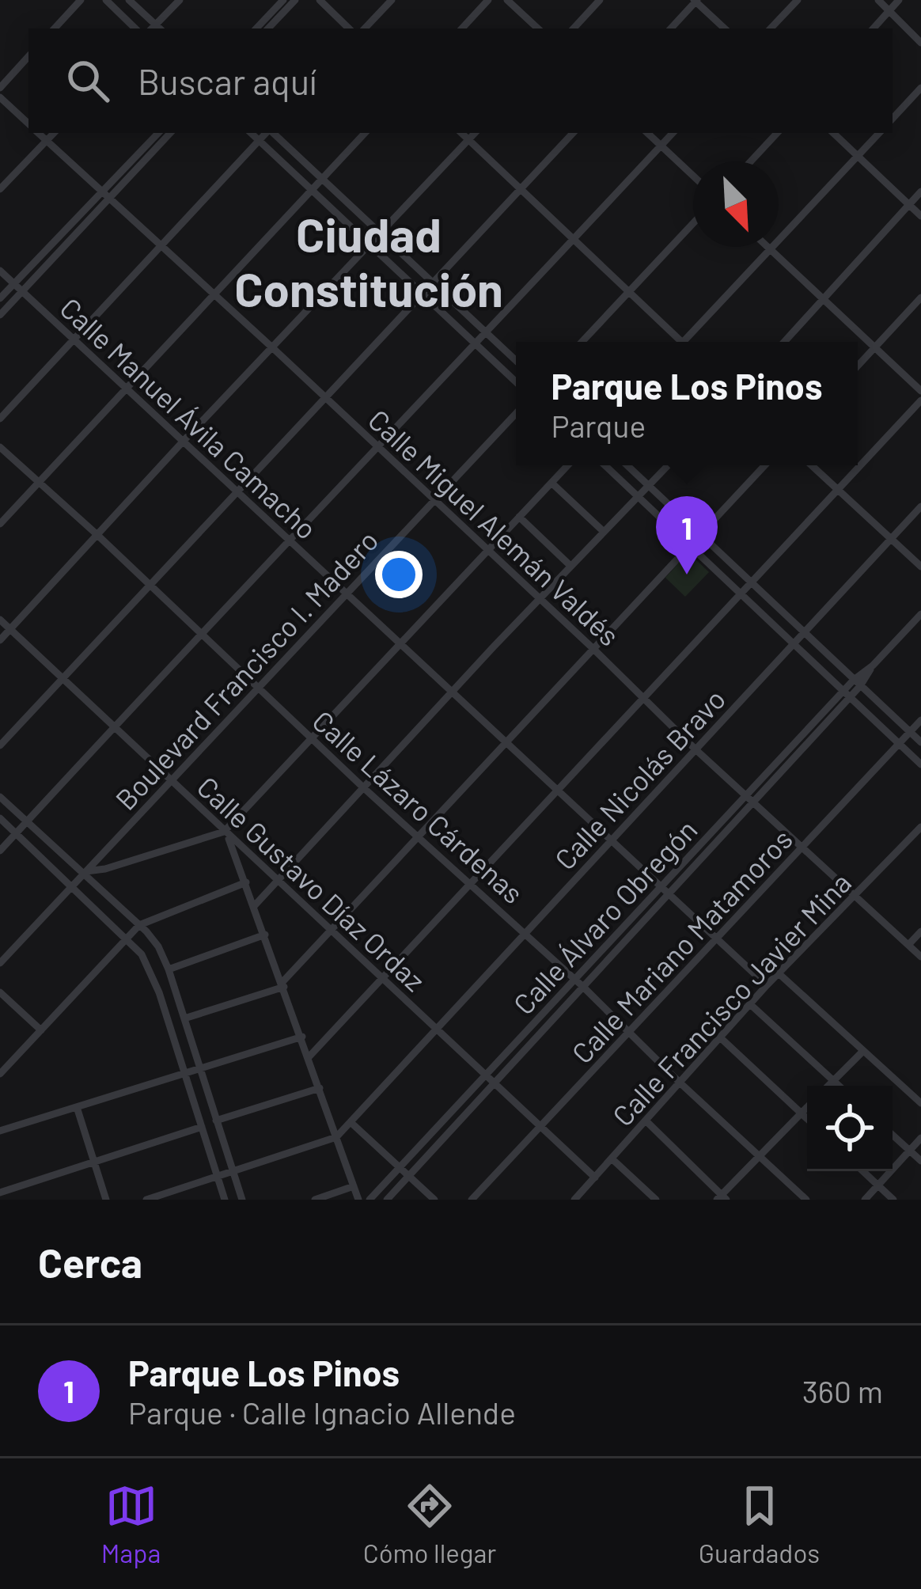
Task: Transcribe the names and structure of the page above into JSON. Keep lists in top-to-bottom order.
{
  "streets": {
    "street": [
      "Calle Manuel Ávila Camacho",
      "Calle Miguel Alemán Valdés",
      "Boulevard Francisco I. Madero",
      "Calle Nicolás Bravo",
      "Calle Lázaro Cárdenas",
      "Calle Gustavo Díaz Ordaz",
      "Calle Álvaro Obregón",
      "Calle Mariano Matamoros",
      "Calle Francisco Javier Mina"
    ]
  },
  "crossings": [
    ["Calle Manuel Ávila Camacho", "Boulevard Francisco I. Madero"],
    ["Calle Manuel Ávila Camacho", "Calle Nicolás Bravo"],
    ["Calle Manuel Ávila Camacho", "Calle Álvaro Obregón"],
    ["Calle Manuel Ávila Camacho", "Calle Mariano Matamoros"],
    ["Calle Manuel Ávila Camacho", "Calle Francisco Javier Mina"],
    ["Calle Miguel Alemán Valdés", "Boulevard Francisco I. Madero"],
    ["Calle Miguel Alemán Valdés", "Calle Nicolás Bravo"],
    ["Calle Miguel Alemán Valdés", "Calle Álvaro Obregón"],
    ["Calle Miguel Alemán Valdés", "Calle Mariano Matamoros"],
    ["Calle Miguel Alemán Valdés", "Calle Francisco Javier Mina"],
    ["Boulevard Francisco I. Madero", "Calle Lázaro Cárdenas"],
    ["Boulevard Francisco I. Madero", "Calle Gustavo Díaz Ordaz"],
    ["Calle Nicolás Bravo", "Calle Lázaro Cárdenas"],
    ["Calle Nicolás Bravo", "Calle Gustavo Díaz Ordaz"],
    ["Calle Lázaro Cárdenas", "Calle Álvaro Obregón"],
    ["Calle Lázaro Cárdenas", "Calle Mariano Matamoros"],
    ["Calle Lázaro Cárdenas", "Calle Francisco Javier Mina"],
    ["Calle Gustavo Díaz Ordaz", "Calle Álvaro Obregón"],
    ["Calle Gustavo Díaz Ordaz", "Calle Mariano Matamoros"],
    ["Calle Gustavo Díaz Ordaz", "Calle Francisco Javier Mina"]
  ],
  "districts": ["Ciudad Constitución"],
  "north": "bottom right",
  "page": {
    "search": "Buscar aquí",
    "popup": ["Parque Los Pinos", "Parque"],
    "pins": "1",
    "heading": "Cerca",
    "list": [
      {
        "mark": "1",
        "name": "Parque Los Pinos",
        "note": "Parque · Calle Ignacio Allende",
        "value": "360 m"
      }
    ],
    "nav": ["Mapa", "Cómo llegar", "Guardados"]
  }
}
